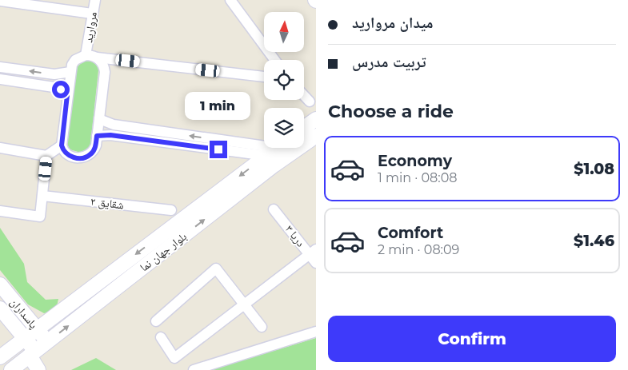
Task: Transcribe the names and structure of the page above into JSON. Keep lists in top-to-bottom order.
{
  "streets": {
    "street": [
      "مروارید",
      "شقایق ۲",
      "دریا ۳",
      "بلوار جهان نما",
      "پاسداران"
    ]
  },
  "crossings": [
    ["بلوار جهان نما", "پاسداران"]
  ],
  "north": "top",
  "page": {
    "banner": ["میدان مروارید", "تربیت مدرس"],
    "heading": "Choose a ride",
    "bubble": "1 min",
    "list": [
      {
        "name": "Economy",
        "note": "1 min · 08:08",
        "value": "$1.08"
      },
      {
        "name": "Comfort",
        "note": "2 min · 08:09",
        "value": "$1.46"
      }
    ],
    "buttons": "Confirm"
  }
}
